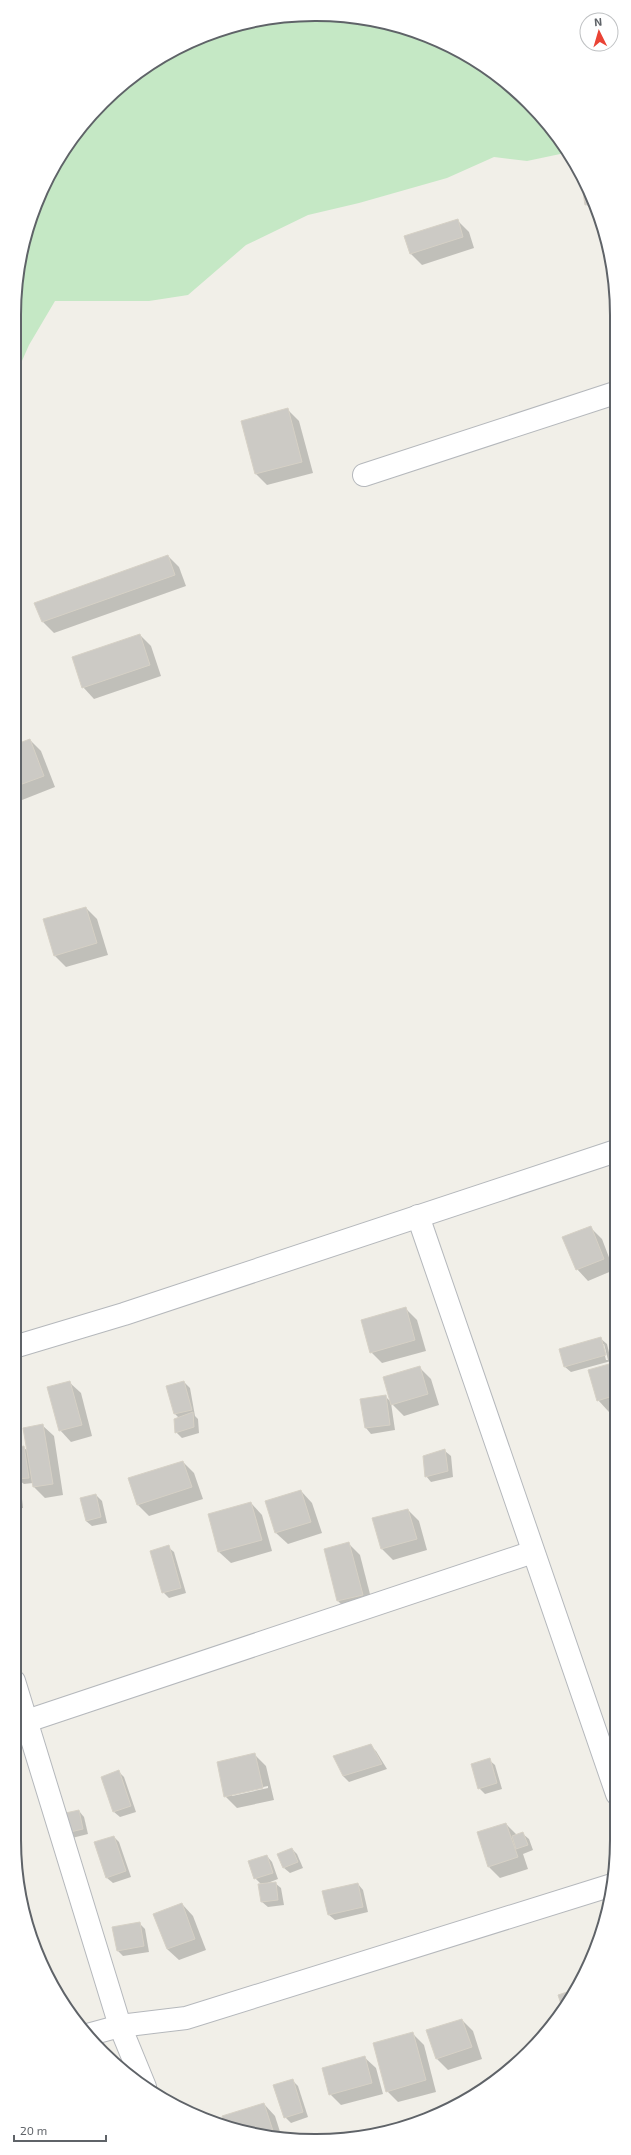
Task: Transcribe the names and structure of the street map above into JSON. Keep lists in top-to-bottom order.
{
  "scale_bar": "20 m",
  "north": "top"
}
